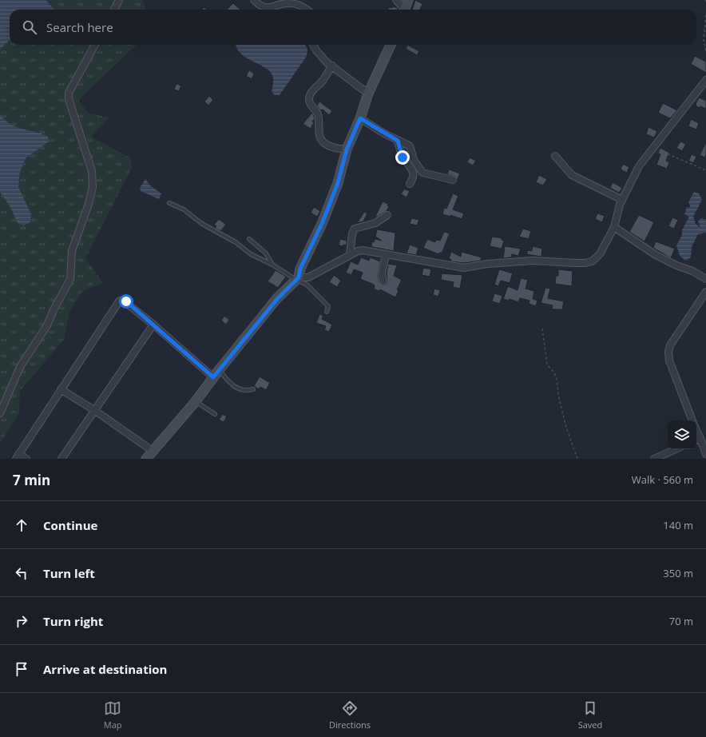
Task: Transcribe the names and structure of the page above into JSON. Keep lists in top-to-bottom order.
{
  "page": {
    "search": "Search here",
    "heading": ["7 min", "Walk · 560 m"],
    "list": [
      ["Continue", "140 m"],
      ["Turn left", "350 m"],
      ["Turn right", "70 m"],
      "Arrive at destination"
    ],
    "nav": ["Map", "Directions", "Saved"]
  }
}
